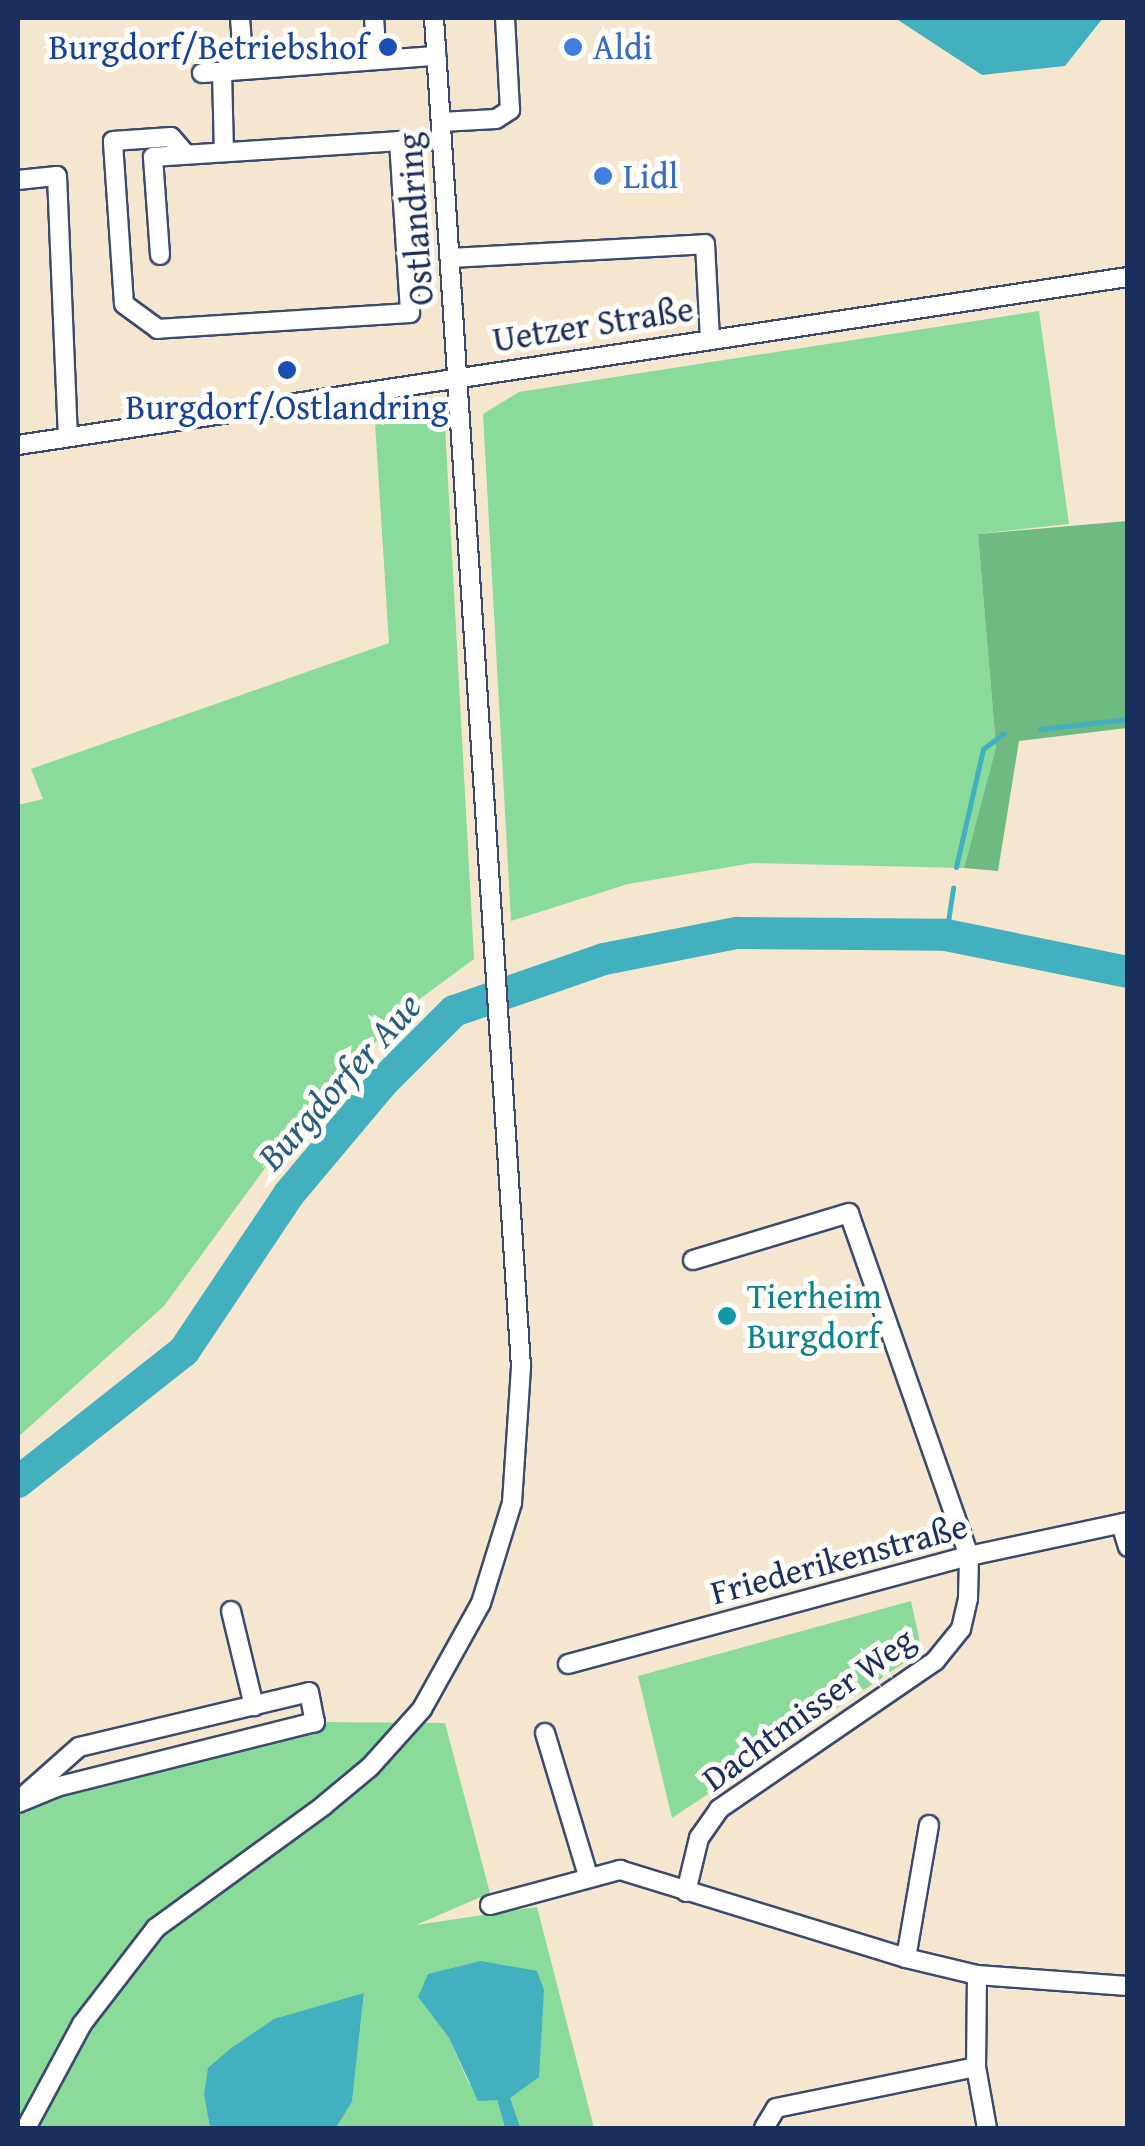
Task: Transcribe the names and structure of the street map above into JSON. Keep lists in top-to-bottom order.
{
  "streets": {
    "street": [
      "Ostlandring",
      "Uetzer Straße",
      "Friederikenstraße",
      "Dachtmisser Weg"
    ]
  },
  "crossings": [
    ["Ostlandring", "Uetzer Straße"],
    ["Friederikenstraße", "Dachtmisser Weg"]
  ],
  "water": ["Burgdorfer Aue"],
  "places": [
    "Burgdorf/Betriebshof",
    "Aldi",
    "Lidl",
    "Burgdorf/Ostlandring",
    "Tierheim Burgdorf"
  ]
}
